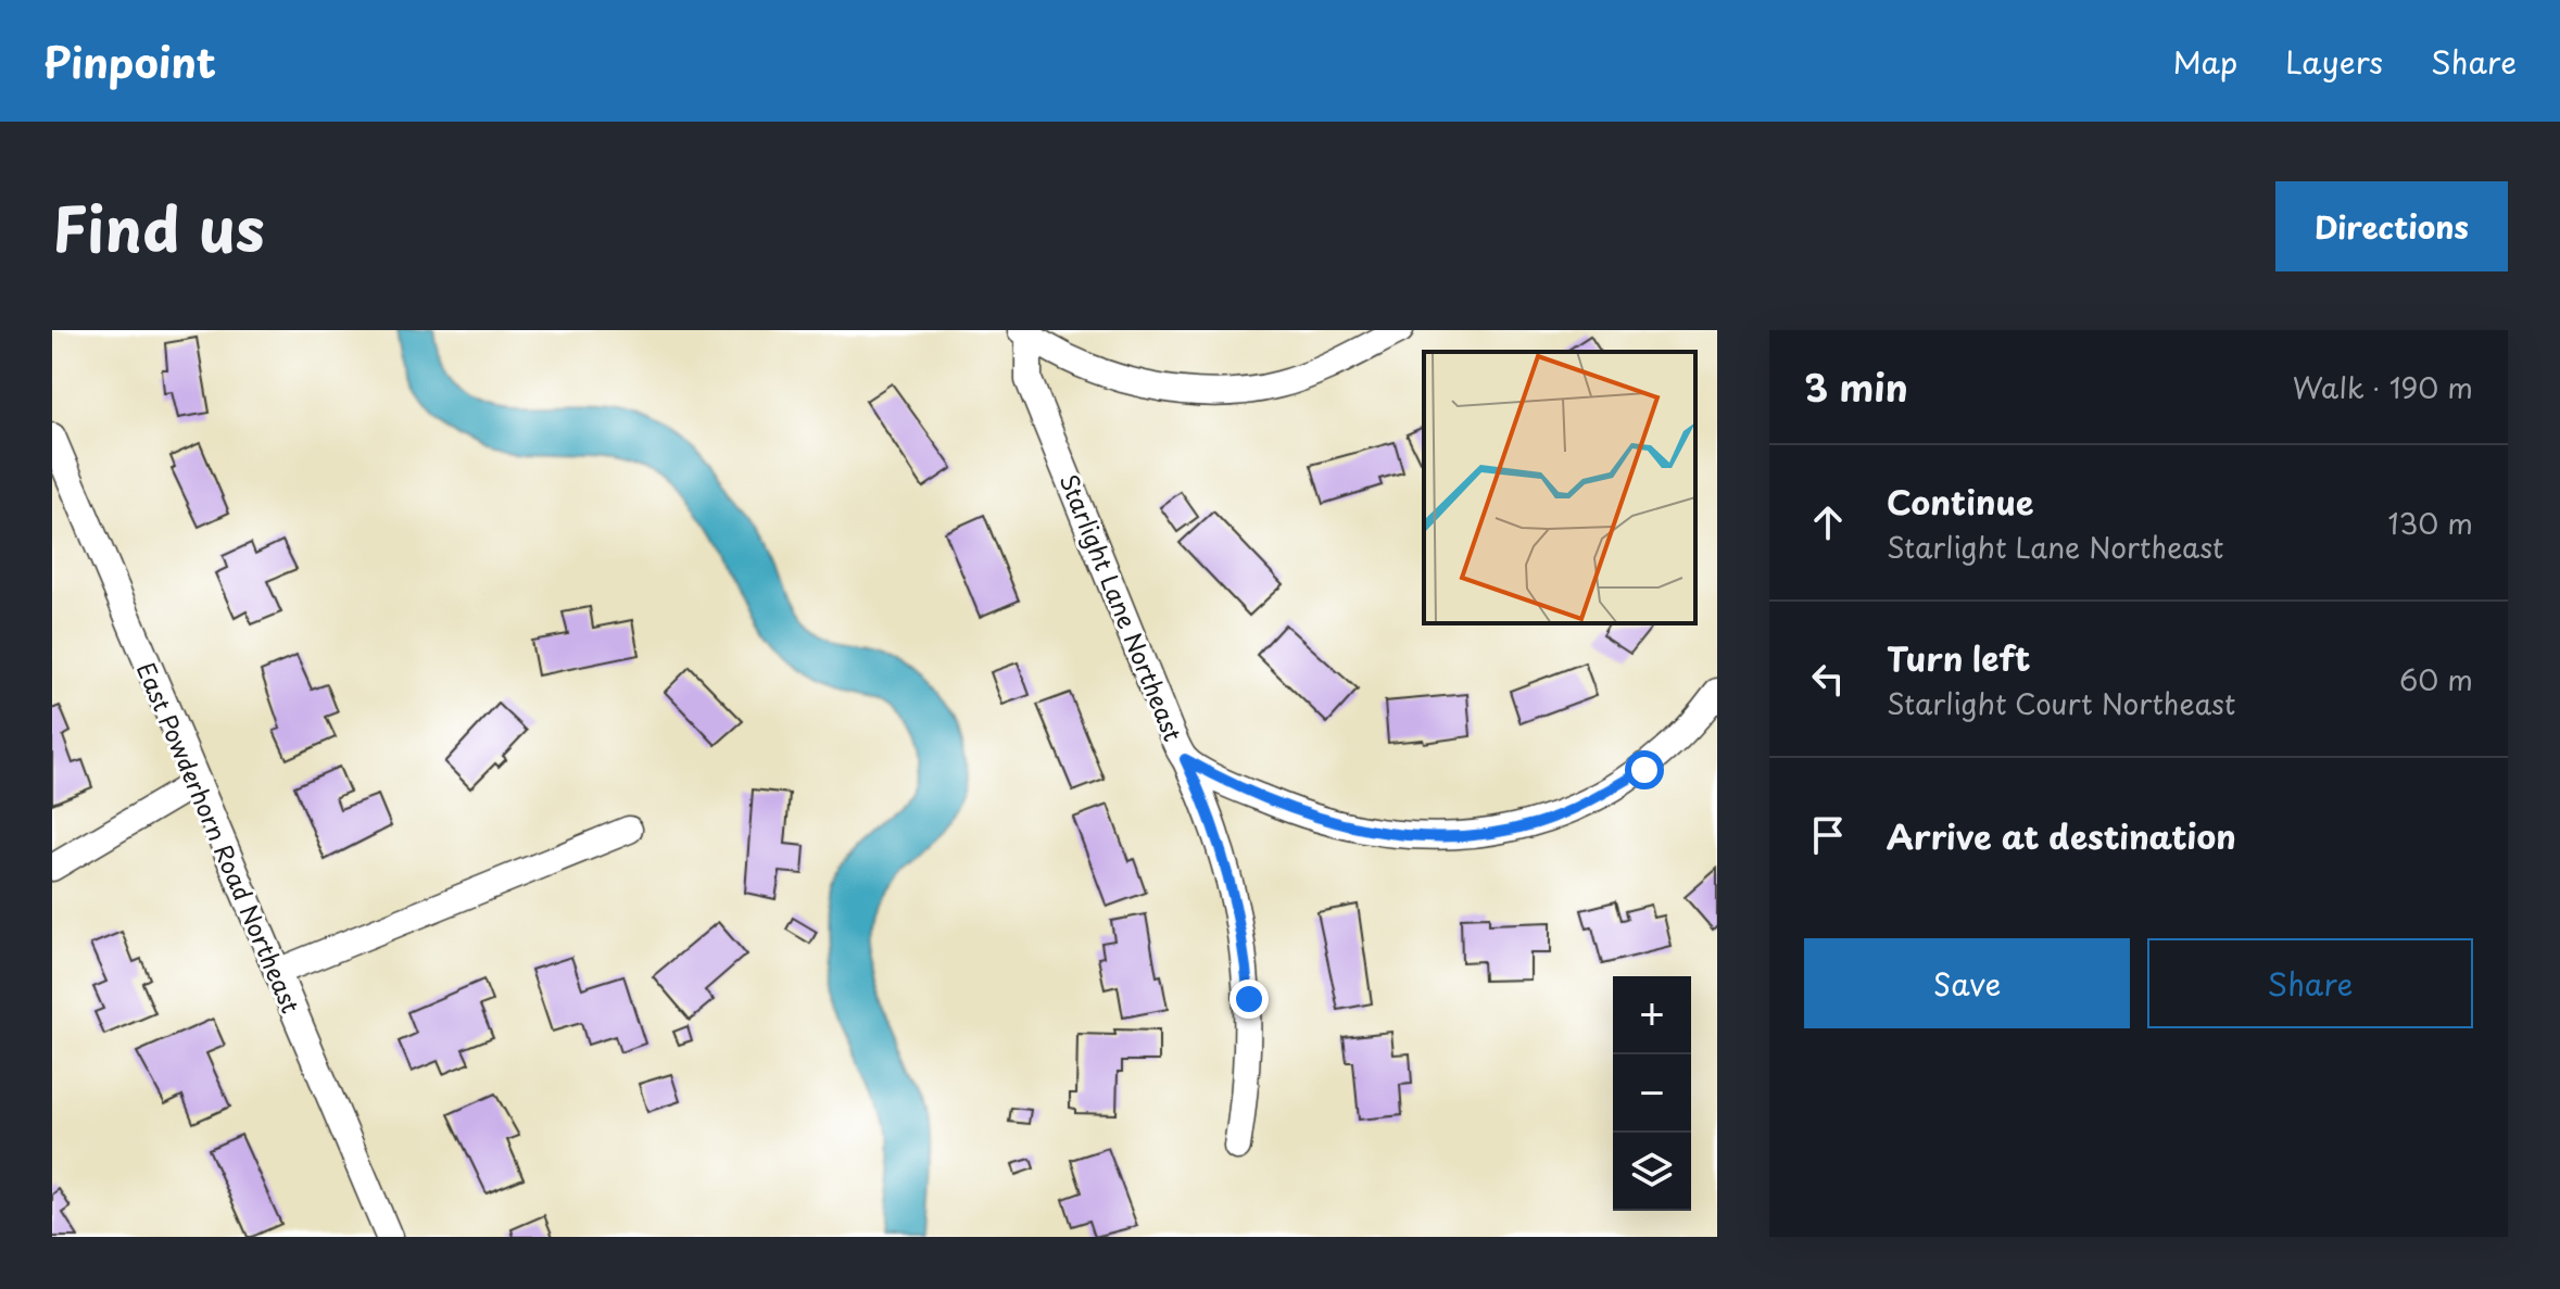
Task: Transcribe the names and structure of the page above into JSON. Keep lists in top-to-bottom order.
{
  "streets": {
    "street": ["Starlight Lane Northeast", "East Powderhorn Road Northeast"]
  },
  "page": {
    "header": "Pinpoint",
    "nav": ["Map", "Layers", "Share"],
    "title": "Find us",
    "buttons": [
      "Directions",
      ["Save", "Share"]
    ],
    "heading": ["3 min", "Walk · 190 m"],
    "list": [
      ["Continue", "Starlight Lane Northeast", "130 m"],
      ["Turn left", "Starlight Court Northeast", "60 m"],
      "Arrive at destination"
    ],
    "map_buttons": ["+", "−"]
  }
}
